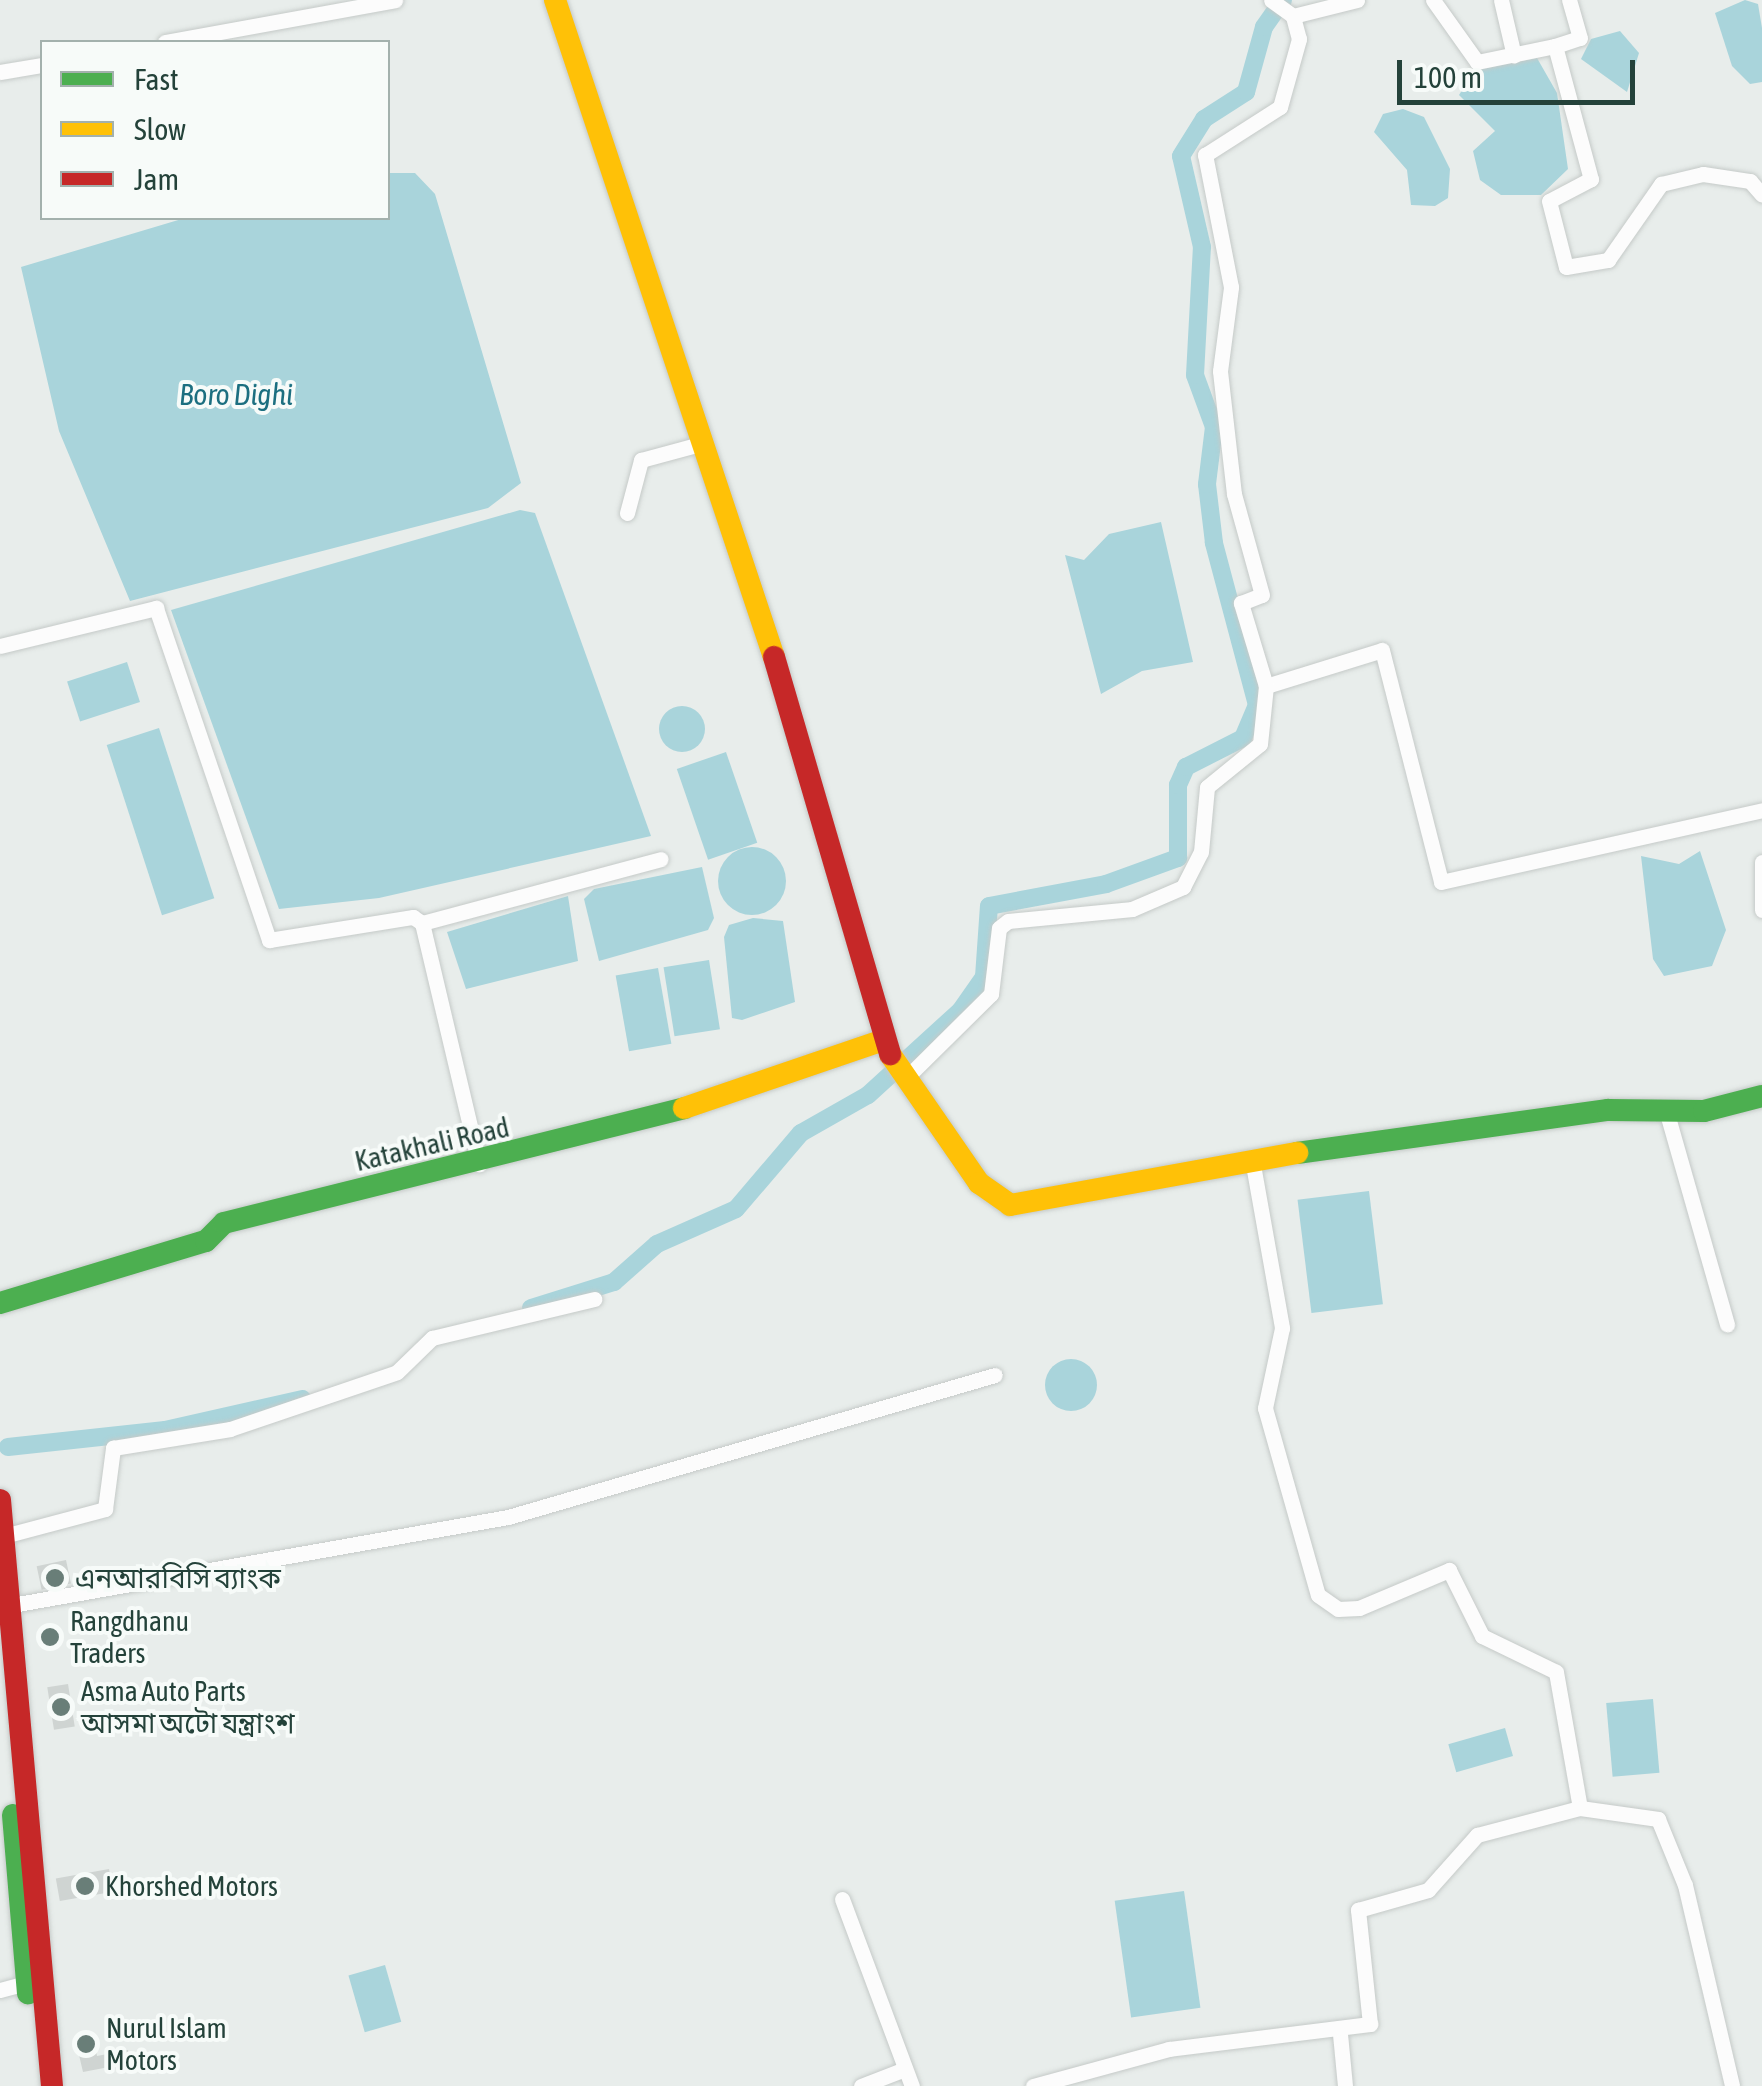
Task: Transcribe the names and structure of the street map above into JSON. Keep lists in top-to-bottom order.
{
  "streets": {
    "main road": ["Katakhali Road"]
  },
  "water": ["Boro Dighi"],
  "places": [
    "এনআরবিসি ব্যাংক",
    "Rangdhanu Traders",
    "Asma Auto Parts আসমা অটো যন্ত্রাংশ",
    "Khorshed Motors",
    "Nurul Islam Motors"
  ],
  "legend": ["Fast", "Slow", "Jam"],
  "scale_bar": "100 m"
}
